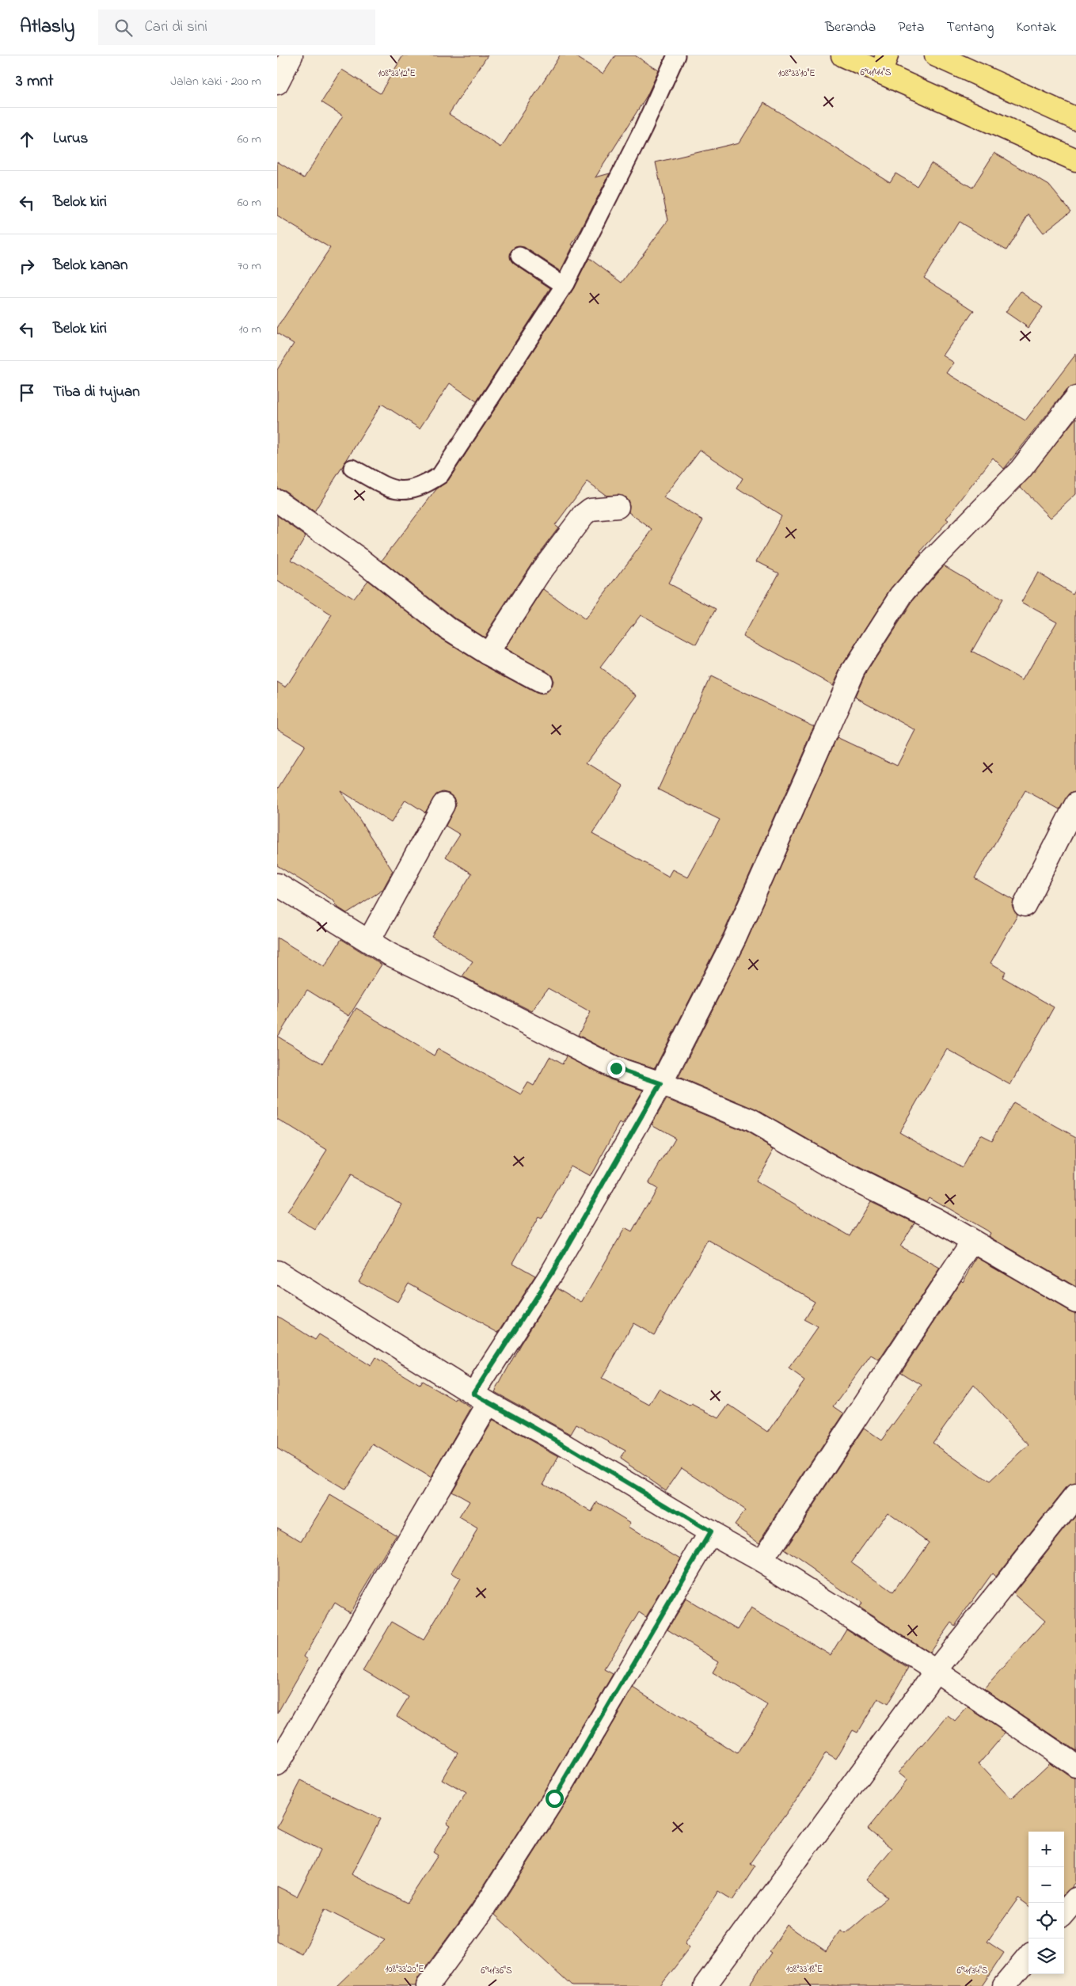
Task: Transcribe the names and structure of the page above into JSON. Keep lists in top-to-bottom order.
{
  "page": {
    "header": "Atlasly",
    "search": "Cari di sini",
    "nav": [
      "Beranda",
      "Peta",
      "Tentang",
      "Kontak"
    ],
    "heading": ["3 mnt", "Jalan kaki · 200 m"],
    "list": [
      ["Lurus", "60 m"],
      ["Belok kiri", "60 m"],
      ["Belok kanan", "70 m"],
      ["Belok kiri", "10 m"],
      "Tiba di tujuan"
    ],
    "map_buttons": ["+", "−"]
  },
  "coordinates": [
    "6°41'44\"S",
    "108°33'12\"E",
    "108°33'10\"E",
    "108°33'20\"E",
    "108°33'18\"E",
    "6°41'36\"S",
    "6°41'34\"S"
  ]
}
